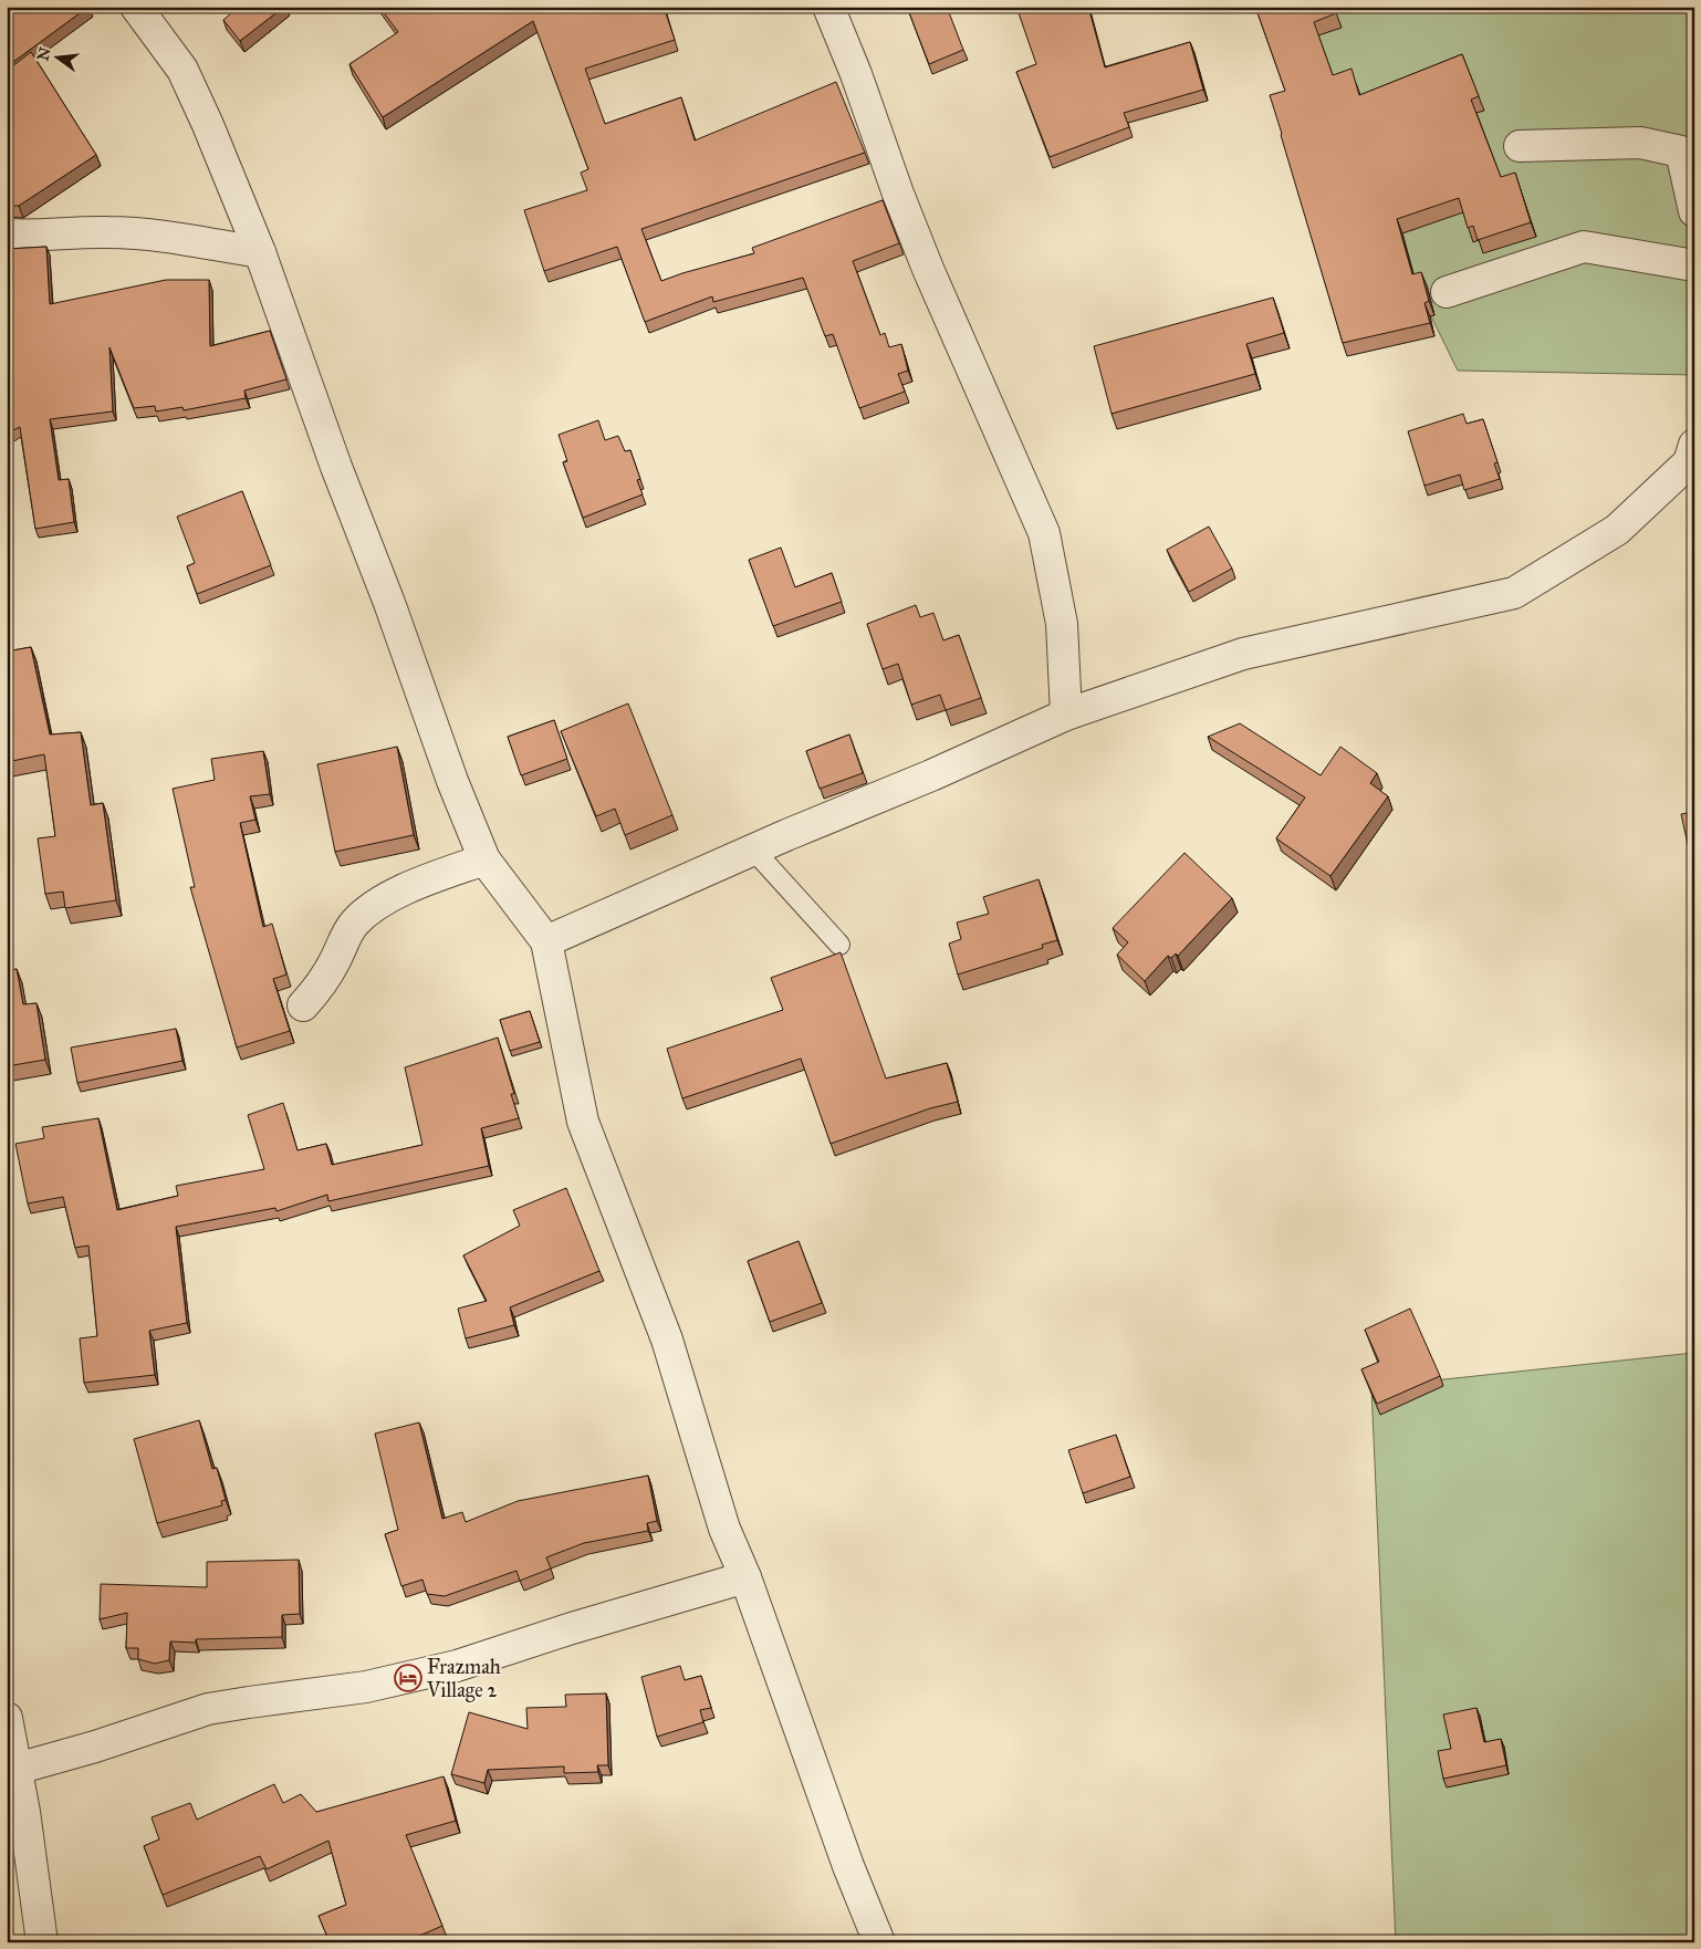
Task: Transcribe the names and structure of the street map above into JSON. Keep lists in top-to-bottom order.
{
  "places": {
    "hotel": ["Frazmah Village 2"]
  },
  "north": "left"
}
